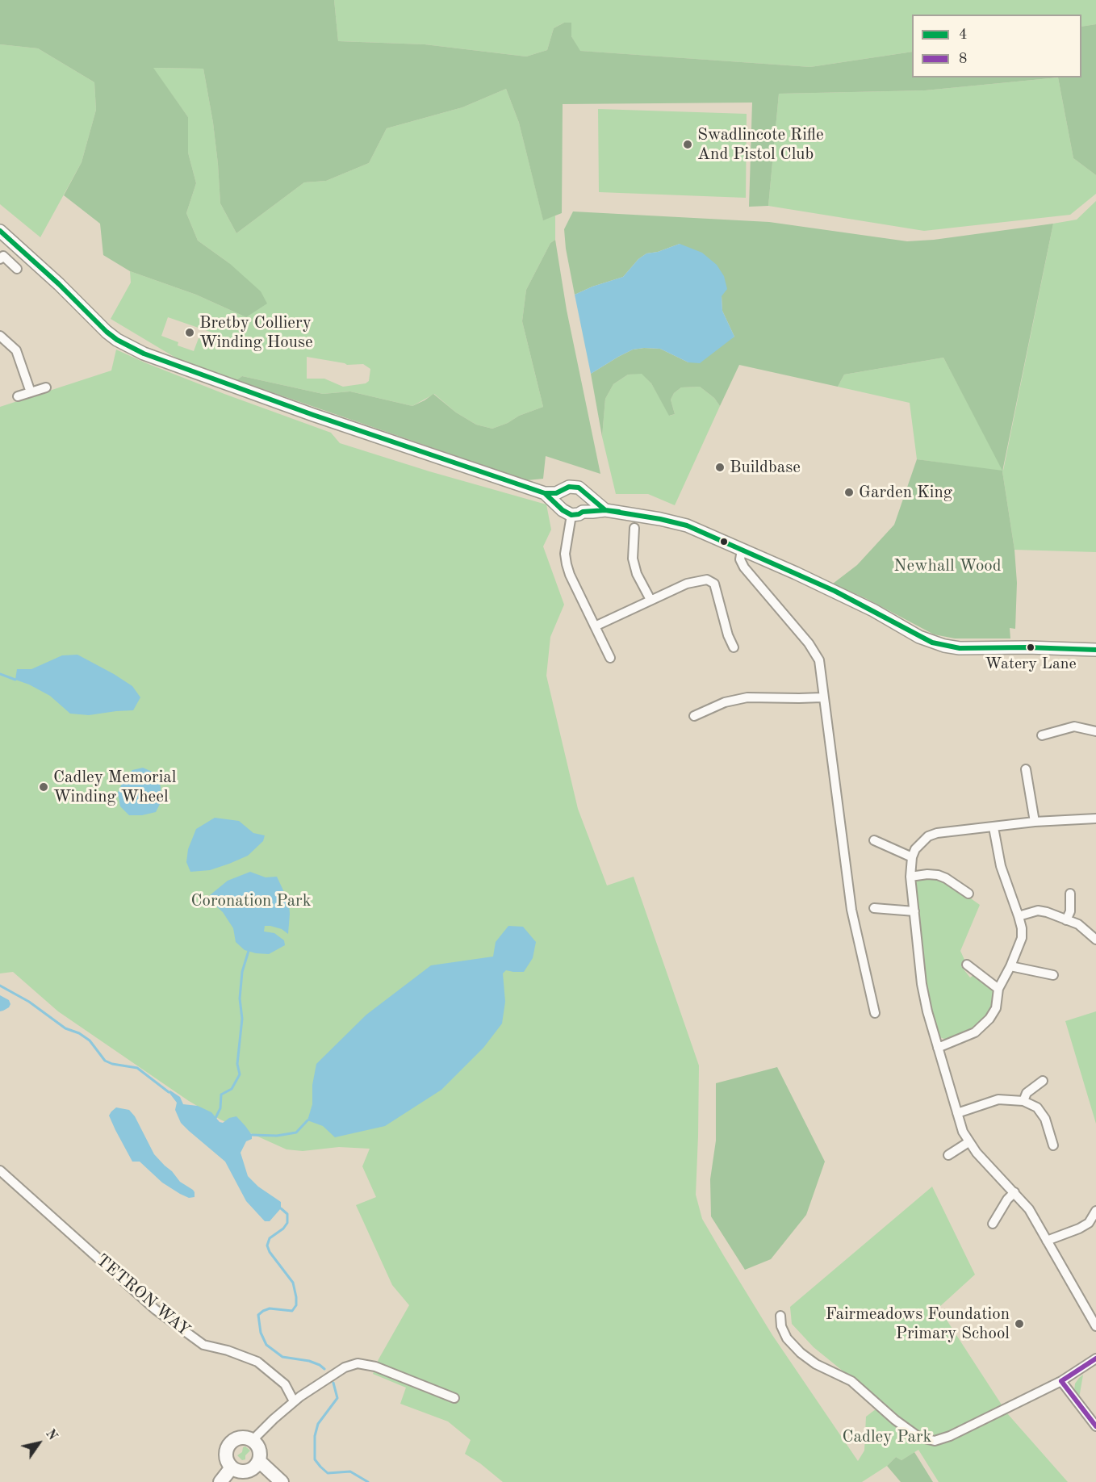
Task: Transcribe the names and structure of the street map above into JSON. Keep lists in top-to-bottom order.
{
  "streets": {
    "street": ["TETRON WAY"]
  },
  "parks": ["Newhall Wood", "Coronation Park", "Cadley Park"],
  "places": [
    "Swadlincote Rifle And Pistol Club",
    "Bretby Colliery Winding House",
    "Buildbase",
    "Garden King",
    "Watery Lane",
    "Cadley Memorial Winding Wheel",
    "Fairmeadows Foundation Primary School"
  ],
  "lines": ["transit line 4", "transit line 8"],
  "legend": ["4", "8"],
  "north": "top right"
}
